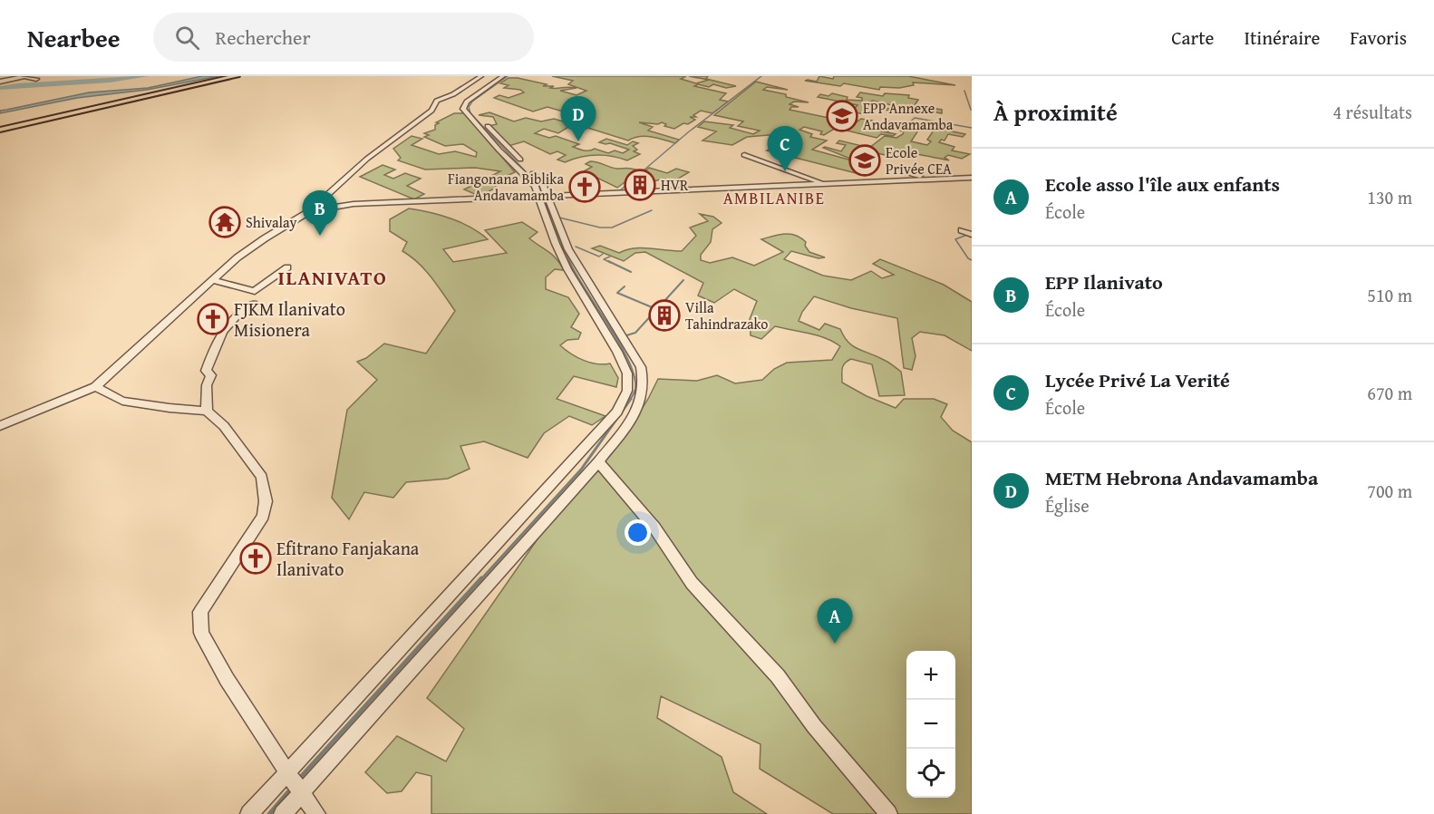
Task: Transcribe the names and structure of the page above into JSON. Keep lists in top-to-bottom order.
{
  "districts": ["AMBILANIBE", "ILANIVATO"],
  "places": {
    "school or university": ["EPP Annexe Andavamamba", "Ecole Privée CEA"],
    "building": ["HVR", "Villa Tahindrazako"],
    "church": ["Fiangonana Biblika Andavamamba", "FJKM Ilanivato Misionera", "Efitrano Fanjakana Ilanivato"],
    "temple": ["Shivalay"]
  },
  "page": {
    "header": "Nearbee",
    "search": "Rechercher",
    "nav": ["Carte", "Itinéraire", "Favoris"],
    "heading": ["À proximité", "4 résultats"],
    "pins": [
      "D",
      "C",
      "B",
      "A"
    ],
    "list": [
      {
        "mark": "A",
        "name": "Ecole asso l'île aux enfants",
        "note": "École",
        "value": "130 m"
      },
      {
        "mark": "B",
        "name": "EPP Ilanivato",
        "note": "École",
        "value": "510 m"
      },
      {
        "mark": "C",
        "name": "Lycée Privé La Verité",
        "note": "École",
        "value": "670 m"
      },
      {
        "mark": "D",
        "name": "METM Hebrona Andavamamba",
        "note": "Église",
        "value": "700 m"
      }
    ],
    "map_buttons": ["+", "−"]
  }
}
